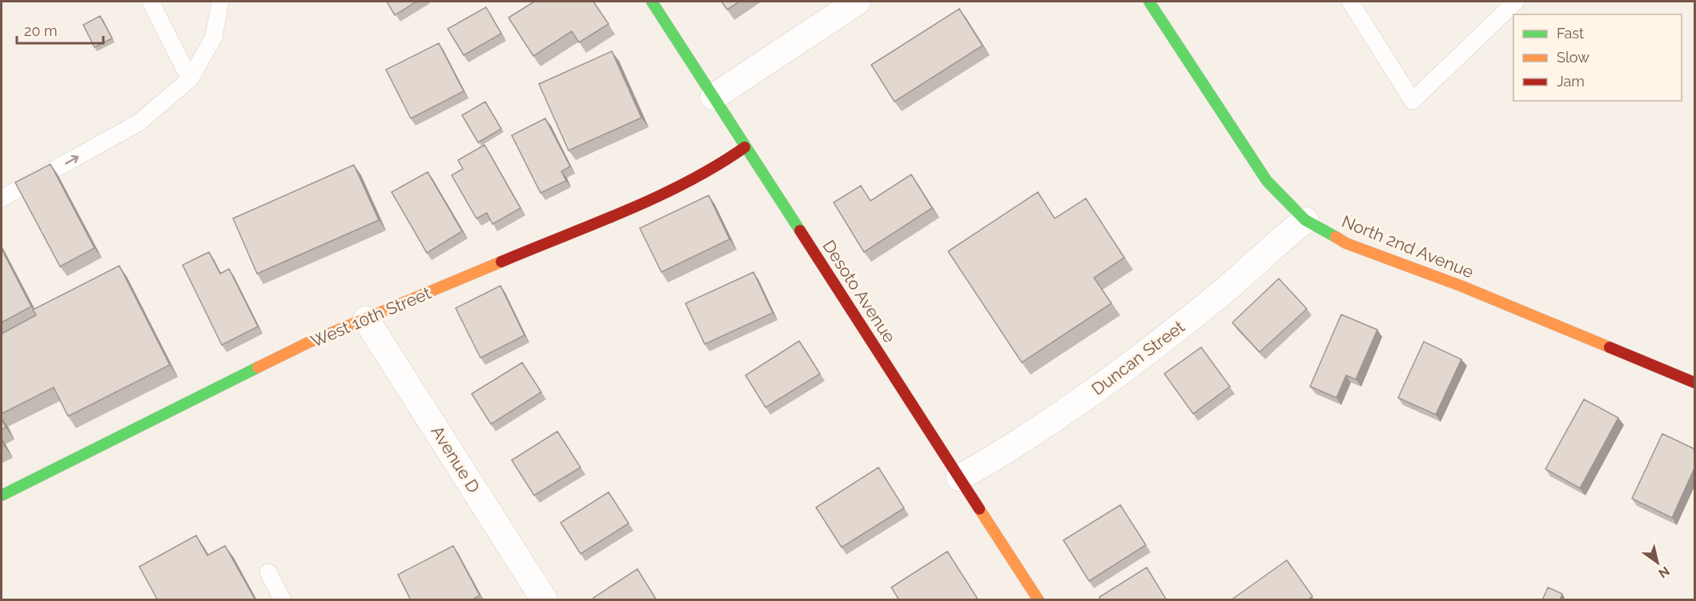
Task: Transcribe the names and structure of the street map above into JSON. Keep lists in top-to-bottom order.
{
  "streets": {
    "street": [
      "North 2nd Avenue",
      "Desoto Avenue",
      "West 10th Street",
      "Duncan Street",
      "Avenue D"
    ]
  },
  "crossings": [
    ["North 2nd Avenue", "Duncan Street"],
    ["Desoto Avenue", "West 10th Street"],
    ["Desoto Avenue", "Duncan Street"],
    ["West 10th Street", "Avenue D"]
  ],
  "legend": ["Fast", "Slow", "Jam"],
  "scale_bar": "20 m",
  "north": "bottom right"
}
